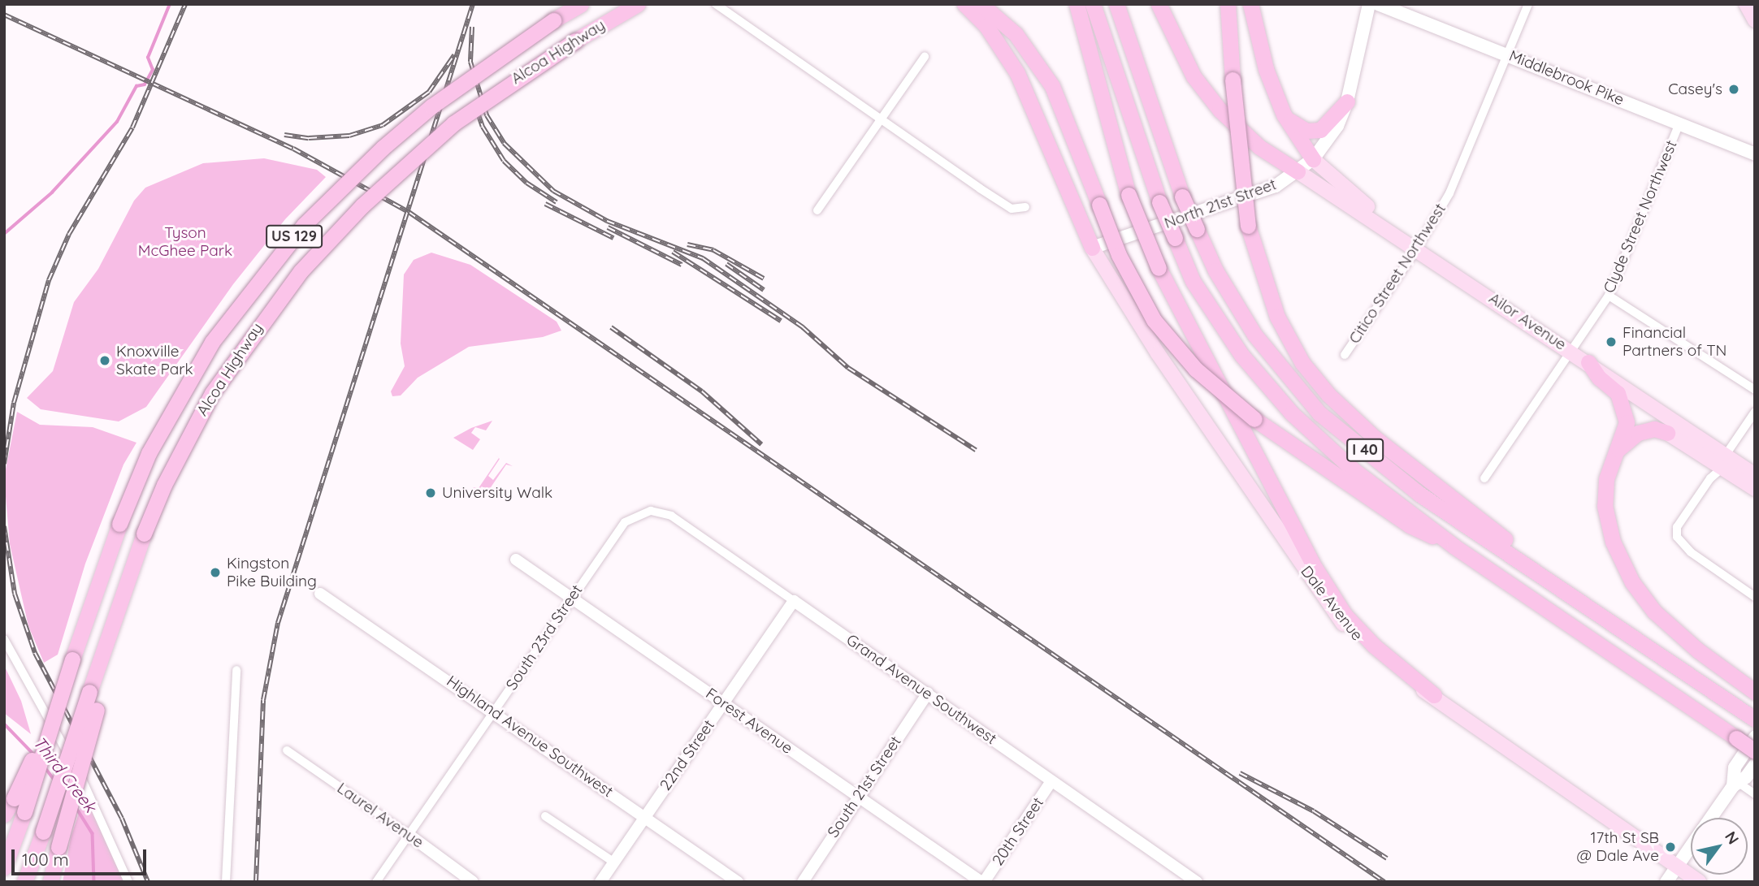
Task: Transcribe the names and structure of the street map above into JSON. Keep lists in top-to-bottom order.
{
  "streets": {
    "highway": ["Alcoa Highway", "US 129", "I 40"],
    "main road": [
      "Middlebrook Pike",
      "North 21st Street",
      "Ailor Avenue",
      "Dale Avenue"
    ],
    "street": [
      "Clyde Street Northwest",
      "Citico Street Northwest",
      "South 23rd Street",
      "Grand Avenue Southwest",
      "Forest Avenue",
      "Highland Avenue Southwest",
      "22nd Street",
      "South 21st Street",
      "Laurel Avenue",
      "20th Street"
    ]
  },
  "crossings": [
    ["Middlebrook Pike", "Clyde Street Northwest"],
    ["Middlebrook Pike", "Citico Street Northwest"],
    ["North 21st Street", "Ailor Avenue"],
    ["North 21st Street", "Dale Avenue"],
    ["Clyde Street Northwest", "Ailor Avenue"],
    ["Citico Street Northwest", "Ailor Avenue"],
    ["South 23rd Street", "Grand Avenue Southwest"],
    ["South 23rd Street", "Forest Avenue"],
    ["South 23rd Street", "Highland Avenue Southwest"],
    ["South 23rd Street", "Laurel Avenue"],
    ["Grand Avenue Southwest", "22nd Street"],
    ["Grand Avenue Southwest", "South 21st Street"],
    ["Grand Avenue Southwest", "20th Street"],
    ["Forest Avenue", "22nd Street"],
    ["Forest Avenue", "South 21st Street"],
    ["Forest Avenue", "20th Street"],
    ["Highland Avenue Southwest", "22nd Street"]
  ],
  "water": ["Third Creek"],
  "parks": ["Tyson McGhee Park"],
  "places": [
    "Casey's",
    "Financial Partners of TN",
    "Knoxville Skate Park",
    "University Walk",
    "Kingston Pike Building",
    "17th St SB @ Dale Ave"
  ],
  "scale_bar": "100 m",
  "north": "top right"
}
